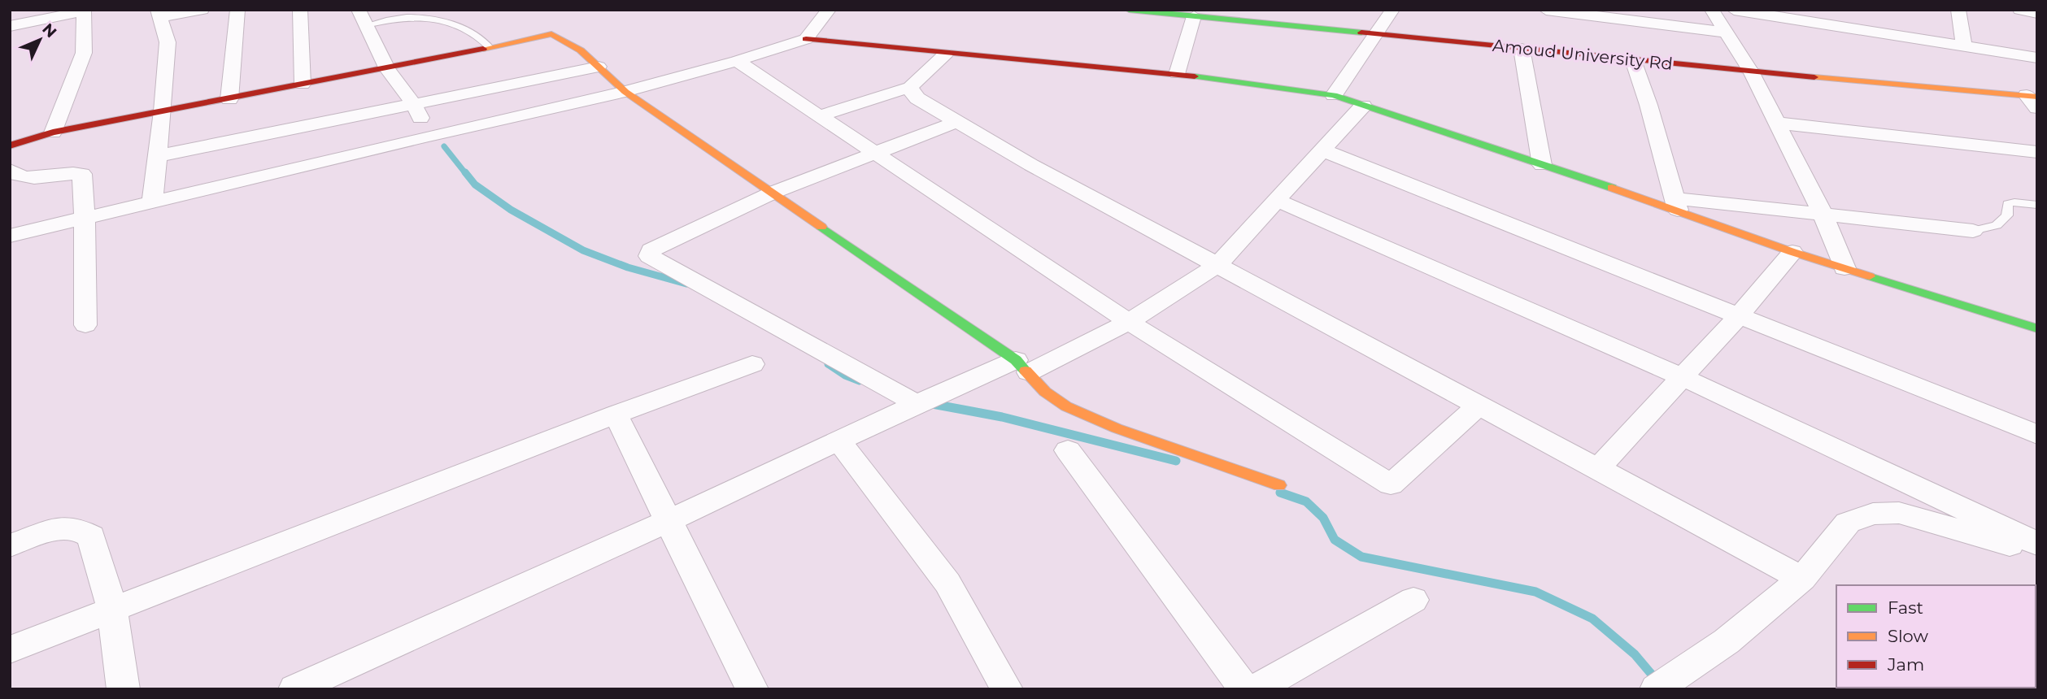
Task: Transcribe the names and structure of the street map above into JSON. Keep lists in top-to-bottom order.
{
  "streets": {
    "street": ["Amoud University Rd"]
  },
  "legend": ["Fast", "Slow", "Jam"],
  "north": "top right"
}
